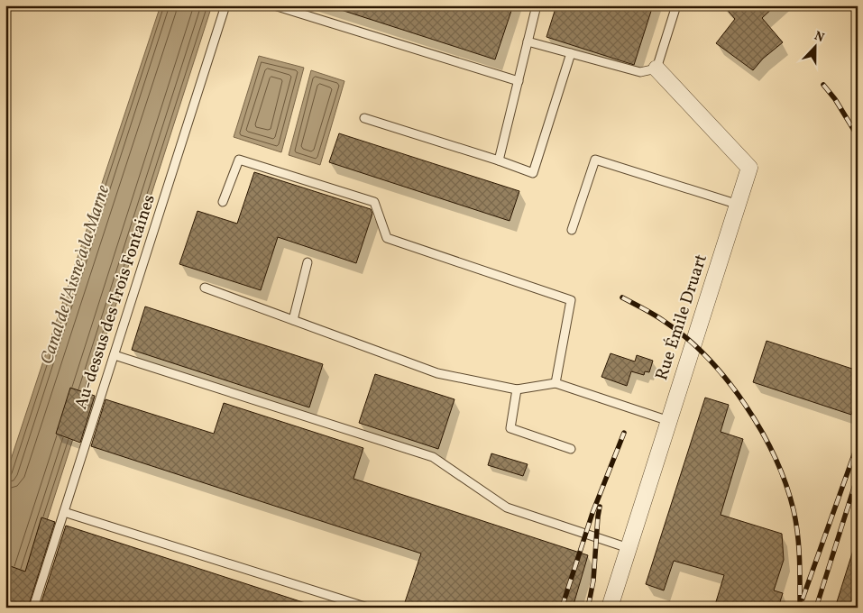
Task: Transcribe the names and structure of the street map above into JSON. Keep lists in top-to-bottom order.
{
  "streets": {
    "street": ["Rue Émile Druart"],
    "lane": ["Au-dessus des Trois Fontaines"]
  },
  "water": ["Canal de l'Aisne à la Marne"],
  "north": "top"
}
